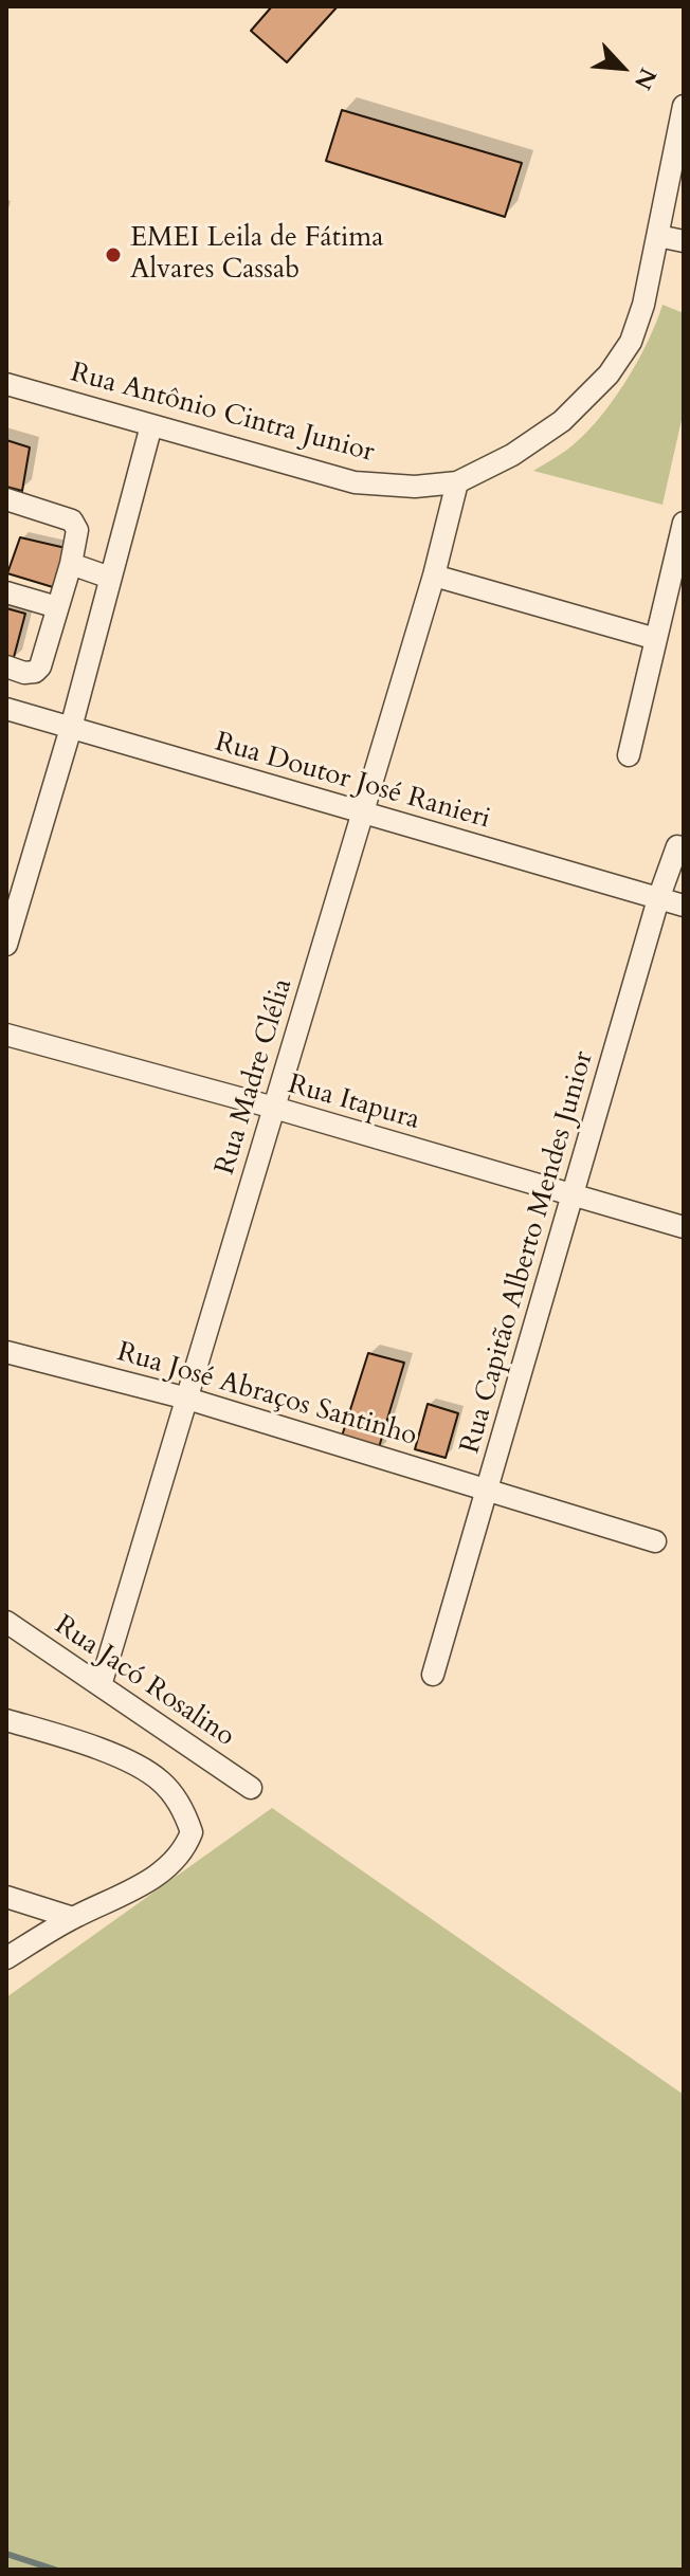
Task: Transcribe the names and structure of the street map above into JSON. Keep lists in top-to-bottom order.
{
  "streets": {
    "street": [
      "Rua Antônio Cintra Junior",
      "Rua Doutor José Ranieri",
      "Rua Madre Clélia",
      "Rua Itapura",
      "Rua Capitão Alberto Mendes Junior",
      "Rua José Abraços Santinho",
      "Rua Jacó Rosalino"
    ]
  },
  "crossings": [
    ["Rua Antônio Cintra Junior", "Rua Madre Clélia"],
    ["Rua Doutor José Ranieri", "Rua Madre Clélia"],
    ["Rua Doutor José Ranieri", "Rua Capitão Alberto Mendes Junior"],
    ["Rua Madre Clélia", "Rua Itapura"],
    ["Rua Madre Clélia", "Rua José Abraços Santinho"],
    ["Rua Madre Clélia", "Rua Jacó Rosalino"],
    ["Rua Itapura", "Rua Capitão Alberto Mendes Junior"],
    ["Rua Capitão Alberto Mendes Junior", "Rua José Abraços Santinho"]
  ],
  "places": ["EMEI Leila de Fátima Alvares Cassab"],
  "north": "bottom right"
}
